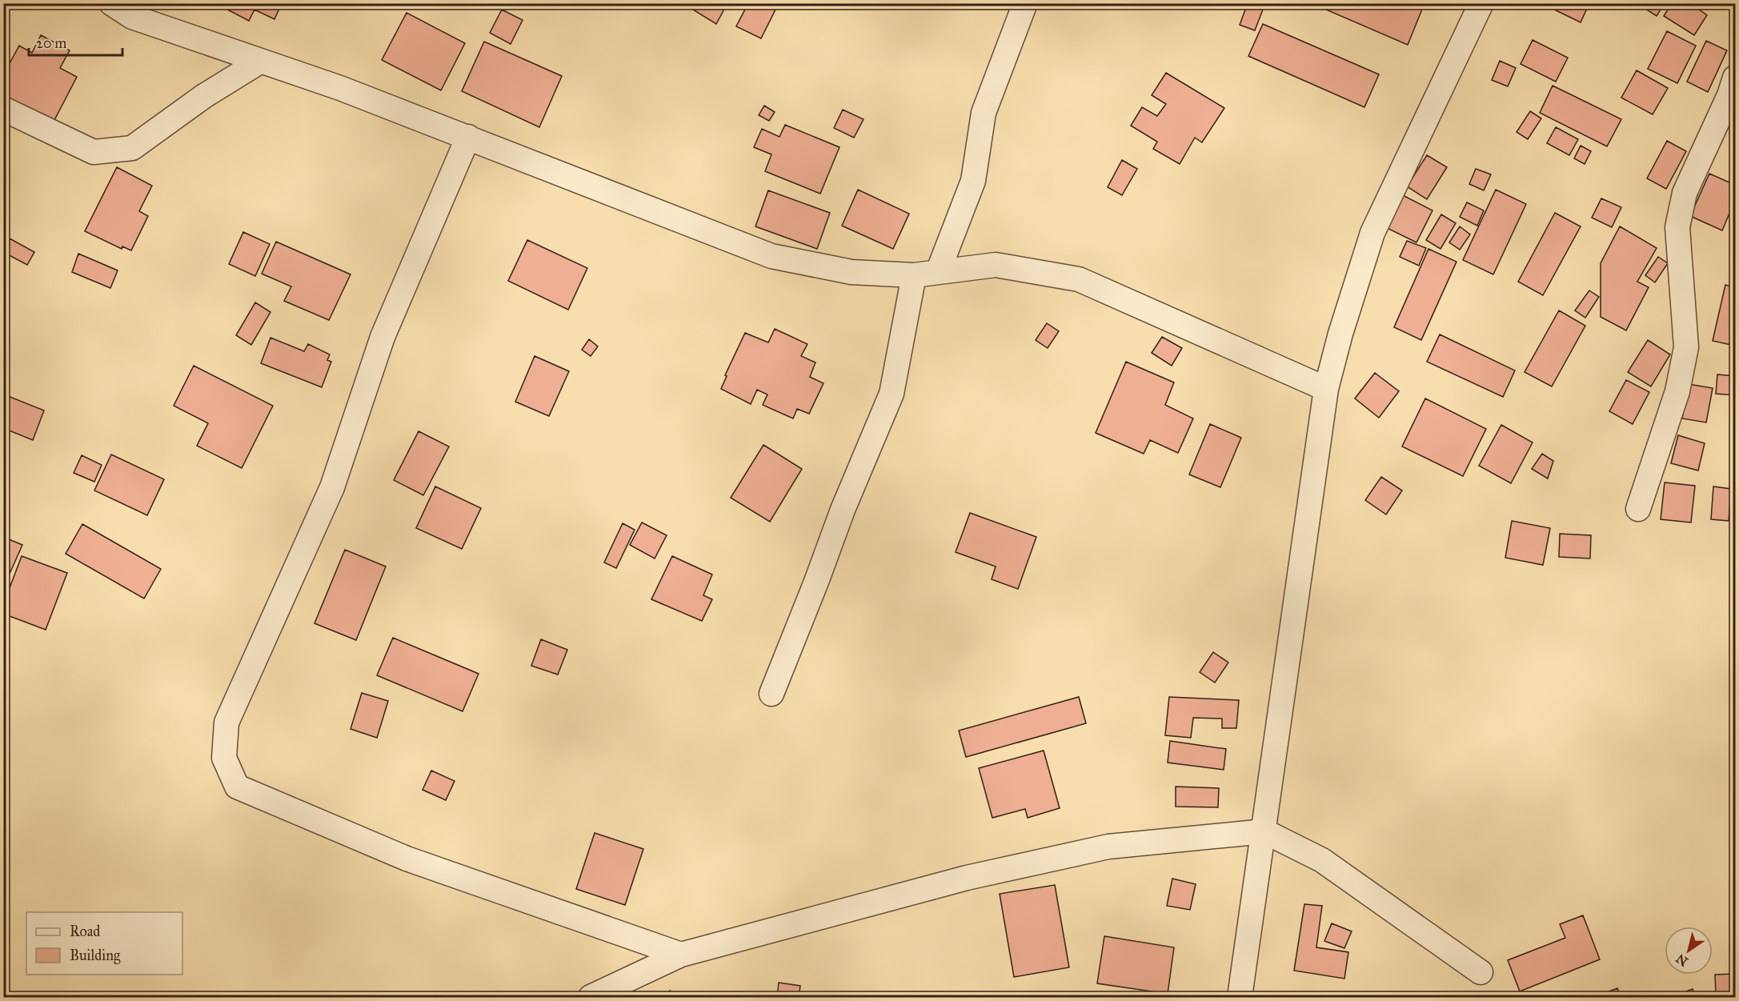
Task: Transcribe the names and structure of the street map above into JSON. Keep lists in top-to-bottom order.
{
  "legend": ["Road", "Building"],
  "scale_bar": "20 m",
  "north": "bottom left"
}
